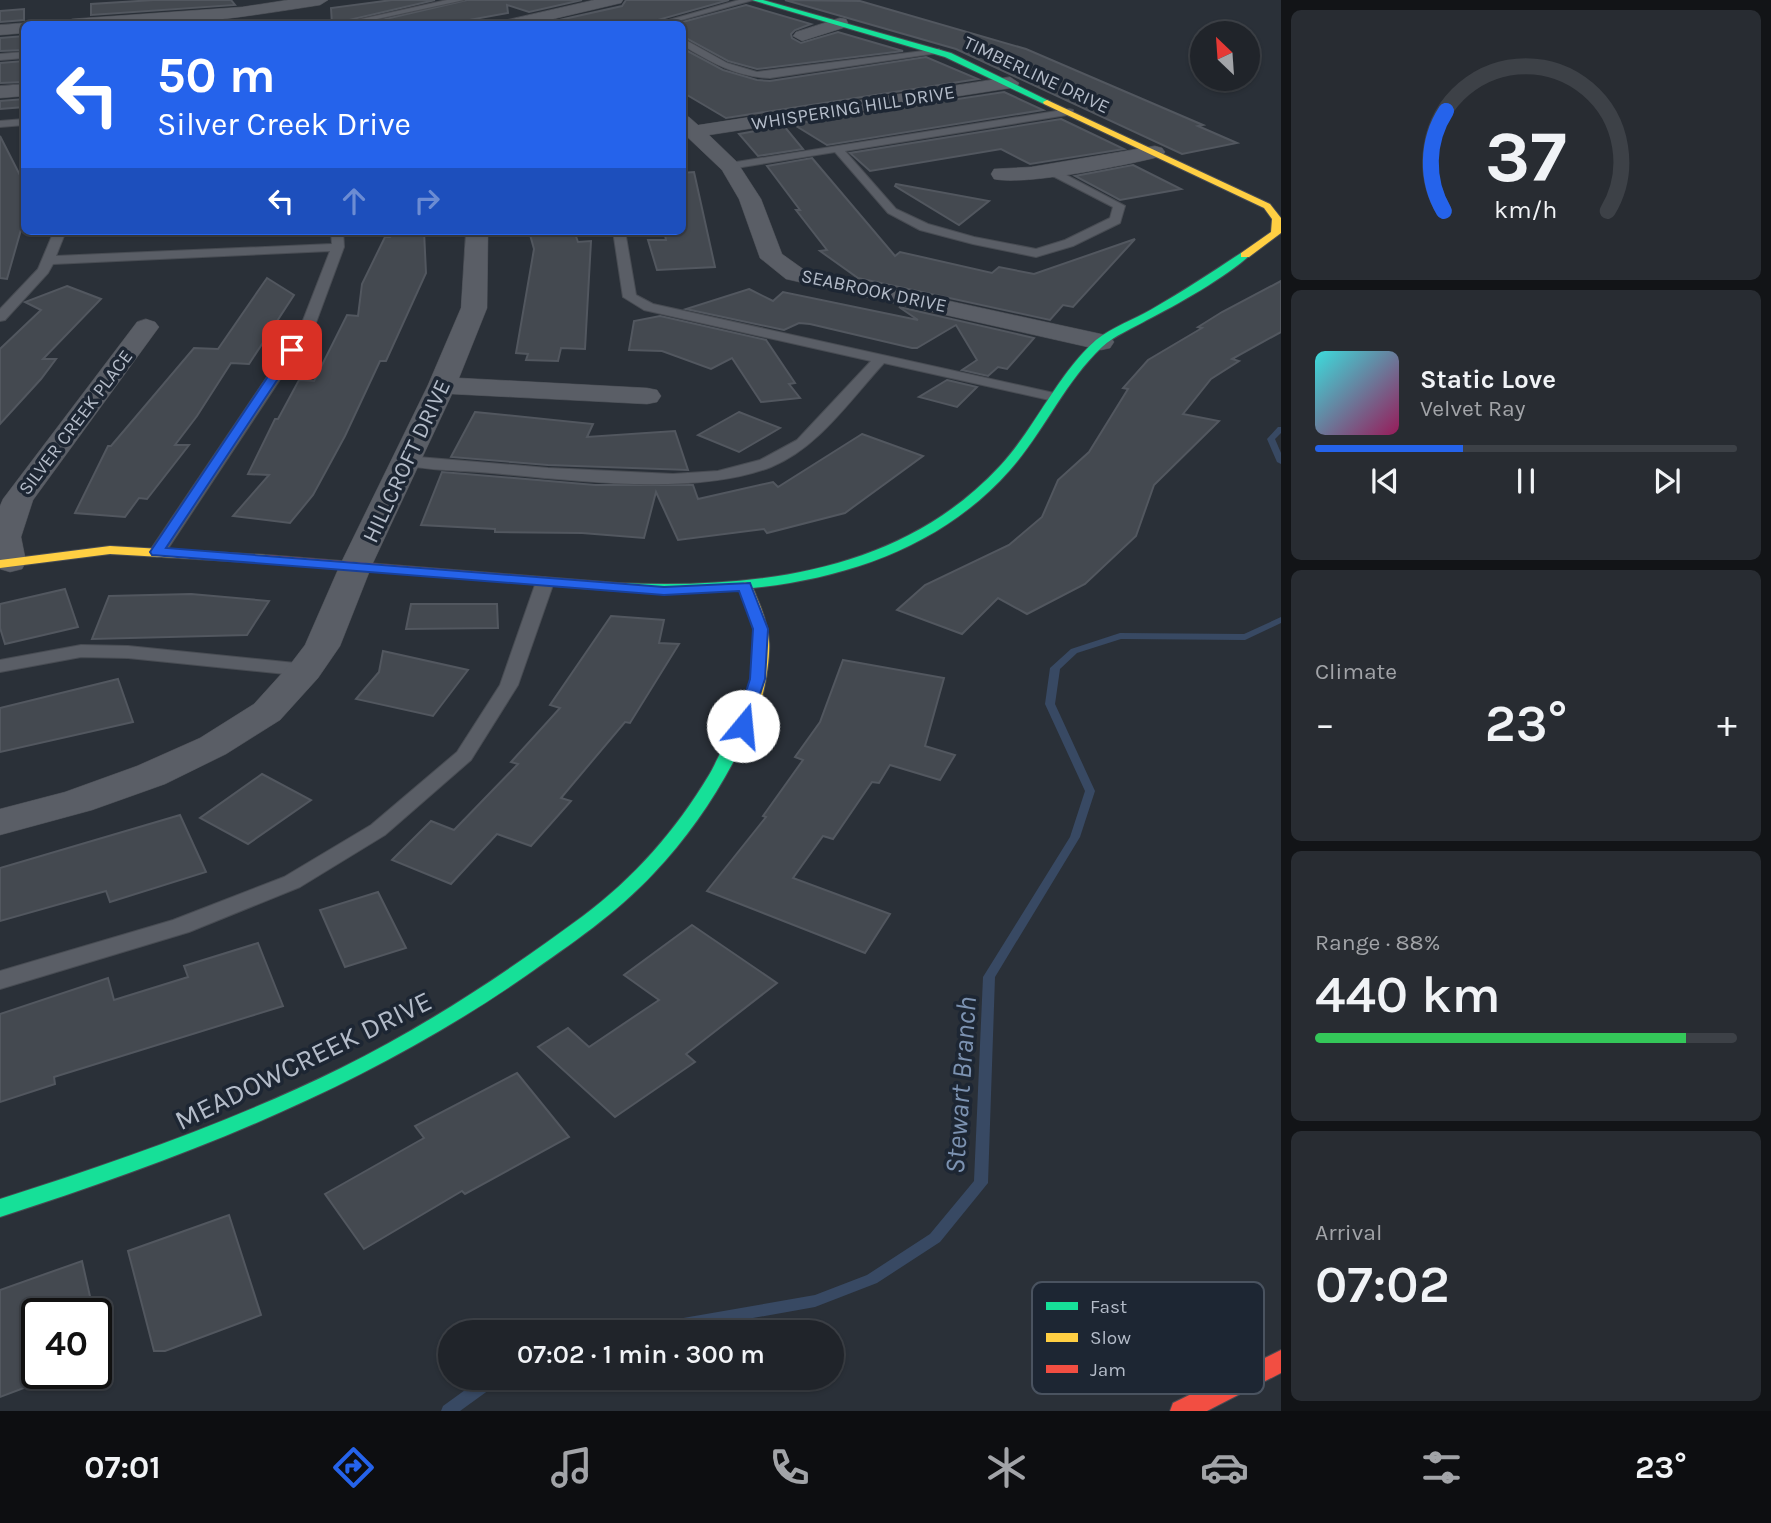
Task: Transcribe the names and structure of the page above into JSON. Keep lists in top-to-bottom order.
{
  "streets": {
    "street": [
      "TIMBERLINE DRIVE",
      "WHISPERING HILL DRIVE",
      "SEABROOK DRIVE",
      "SILVER CREEK PLACE",
      "HILLCROFT DRIVE",
      "MEADOWCREEK DRIVE"
    ]
  },
  "crossings": [
    ["TIMBERLINE DRIVE", "WHISPERING HILL DRIVE"],
    ["TIMBERLINE DRIVE", "SEABROOK DRIVE"],
    ["WHISPERING HILL DRIVE", "SEABROOK DRIVE"]
  ],
  "water": ["Stewart Branch"],
  "legend": ["Fast", "Slow", "Jam"],
  "north": "top left",
  "page": {
    "turn": ["50 m", "Silver Creek Drive"],
    "song": ["Static Love", "Velvet Ray"],
    "tile": [
      "Climate",
      ["Range · 88%", "440 km"],
      ["Arrival", "07:02"]
    ],
    "heat": ["−", "23°", "+"],
    "limit": "40",
    "trip": "07:02 · 1 min · 300 m",
    "tabs": ["07:01", "23°"],
    "gauge": ["37", "km/h"]
  }
}
